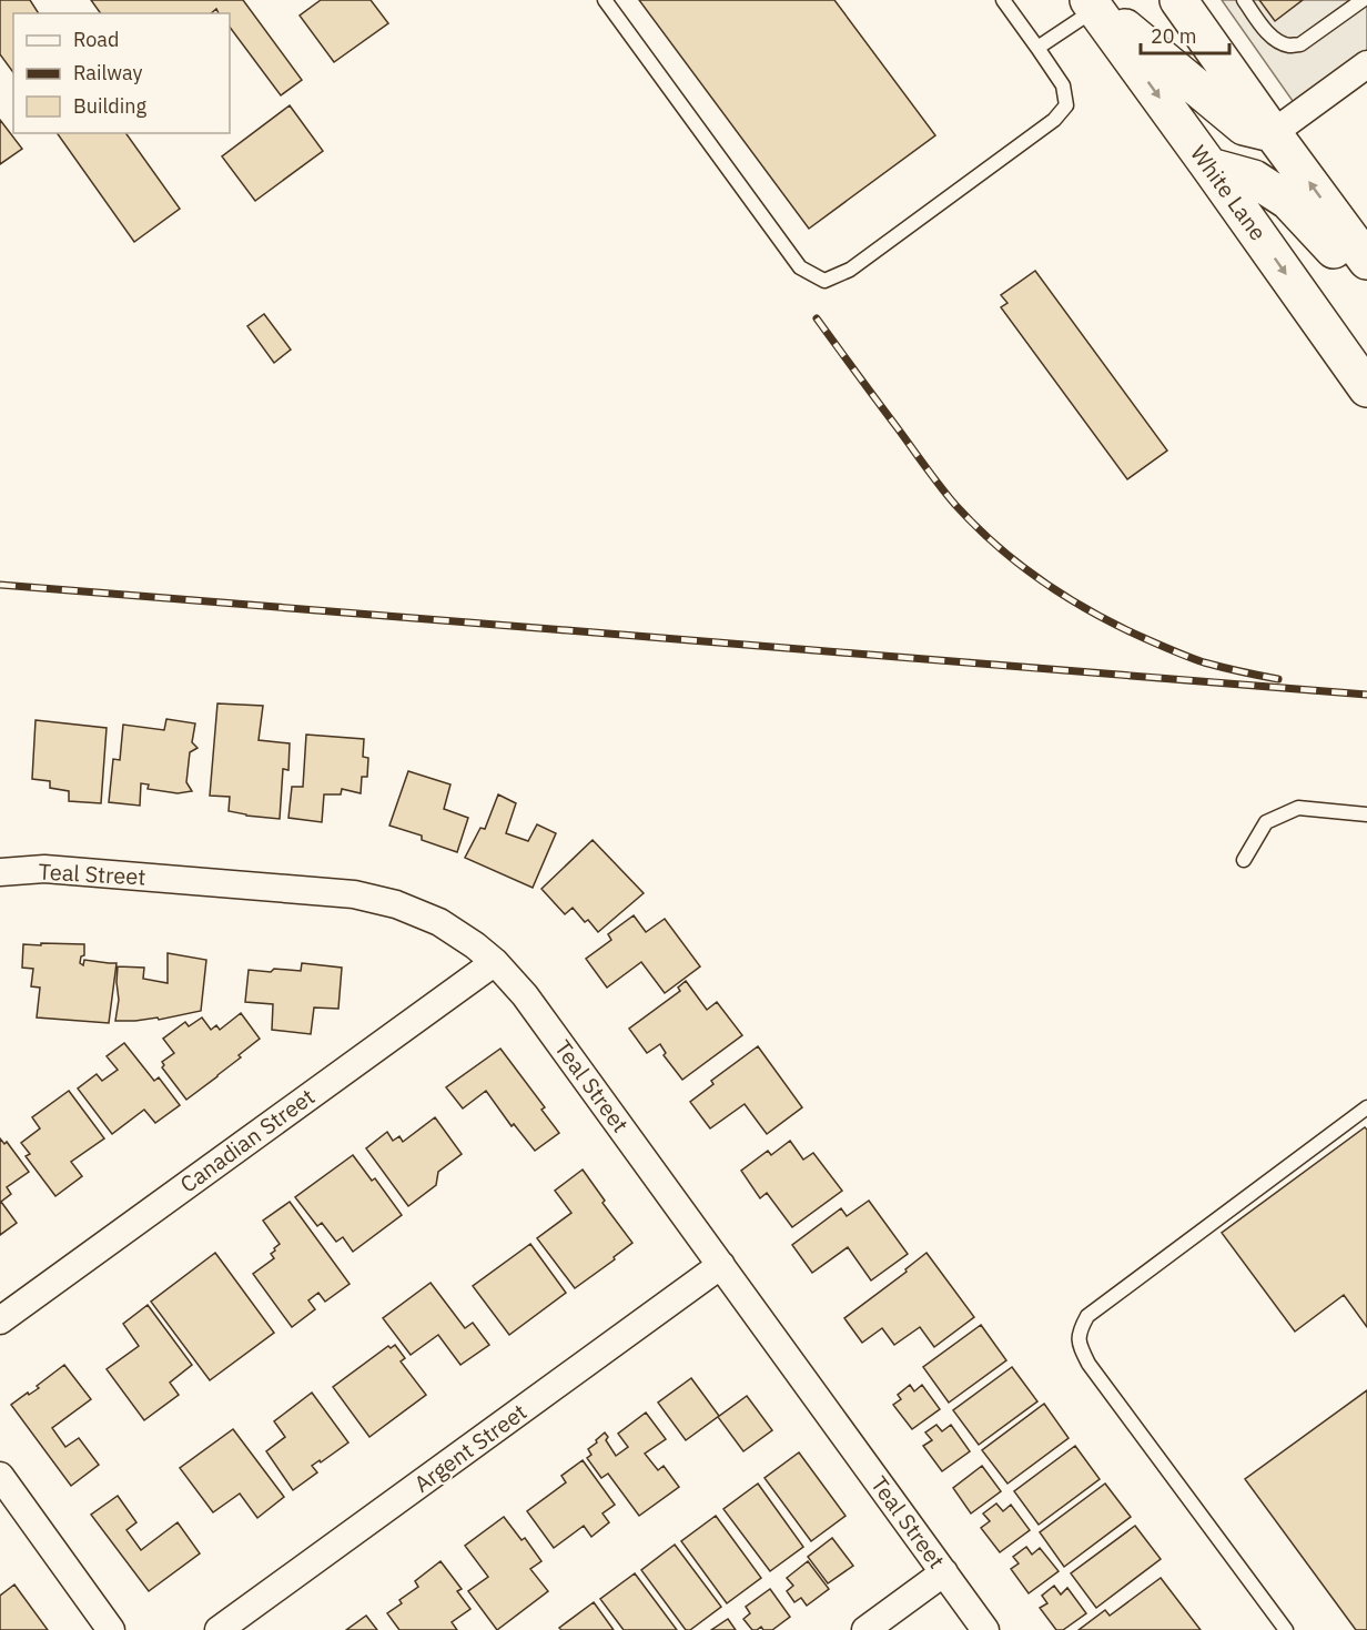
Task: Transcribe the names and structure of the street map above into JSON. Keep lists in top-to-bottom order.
{
  "streets": {
    "main road": ["White Lane"],
    "street": ["Teal Street", "Canadian Street", "Argent Street"]
  },
  "crossings": [
    ["Teal Street", "Canadian Street"],
    ["Teal Street", "Argent Street"]
  ],
  "legend": ["Road", "Railway", "Building"],
  "scale_bar": "20 m"
}
